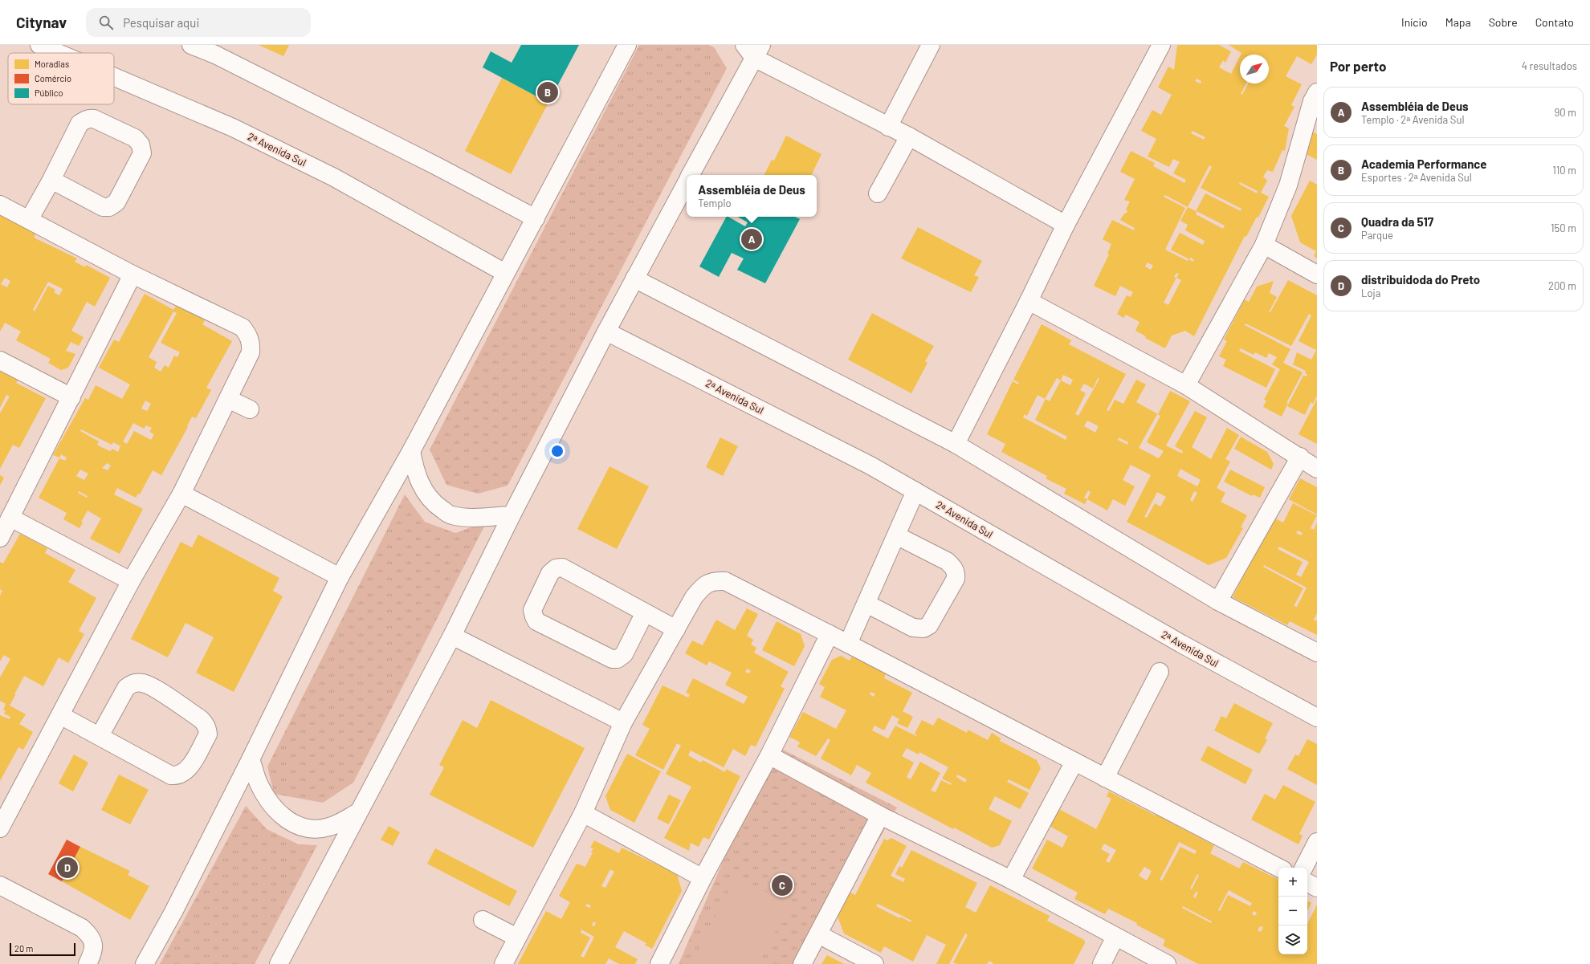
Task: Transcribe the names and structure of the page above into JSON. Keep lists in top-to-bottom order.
{
  "streets": {
    "street": ["2ᵃ Avenida Sul"]
  },
  "legend": ["Moradias", "Comércio", "Público"],
  "scale_bar": "20 m",
  "north": "top right",
  "page": {
    "header": "Citynav",
    "search": "Pesquisar aqui",
    "nav": [
      "Início",
      "Mapa",
      "Sobre",
      "Contato"
    ],
    "heading": ["Por perto", "4 resultados"],
    "pins": [
      "B",
      "A",
      "D",
      "C"
    ],
    "list": [
      {
        "mark": "A",
        "name": "Assembléia de Deus",
        "note": "Templo · 2ᵃ Avenida Sul",
        "value": "90 m"
      },
      {
        "mark": "B",
        "name": "Academia Performance",
        "note": "Esportes · 2ᵃ Avenida Sul",
        "value": "110 m"
      },
      {
        "mark": "C",
        "name": "Quadra da 517",
        "note": "Parque",
        "value": "150 m"
      },
      {
        "mark": "D",
        "name": "distribuidoda do Preto",
        "note": "Loja",
        "value": "200 m"
      }
    ],
    "popup": ["Assembléia de Deus", "Templo"],
    "map_buttons": ["+", "−"],
    "scale": "20 m"
  }
}
